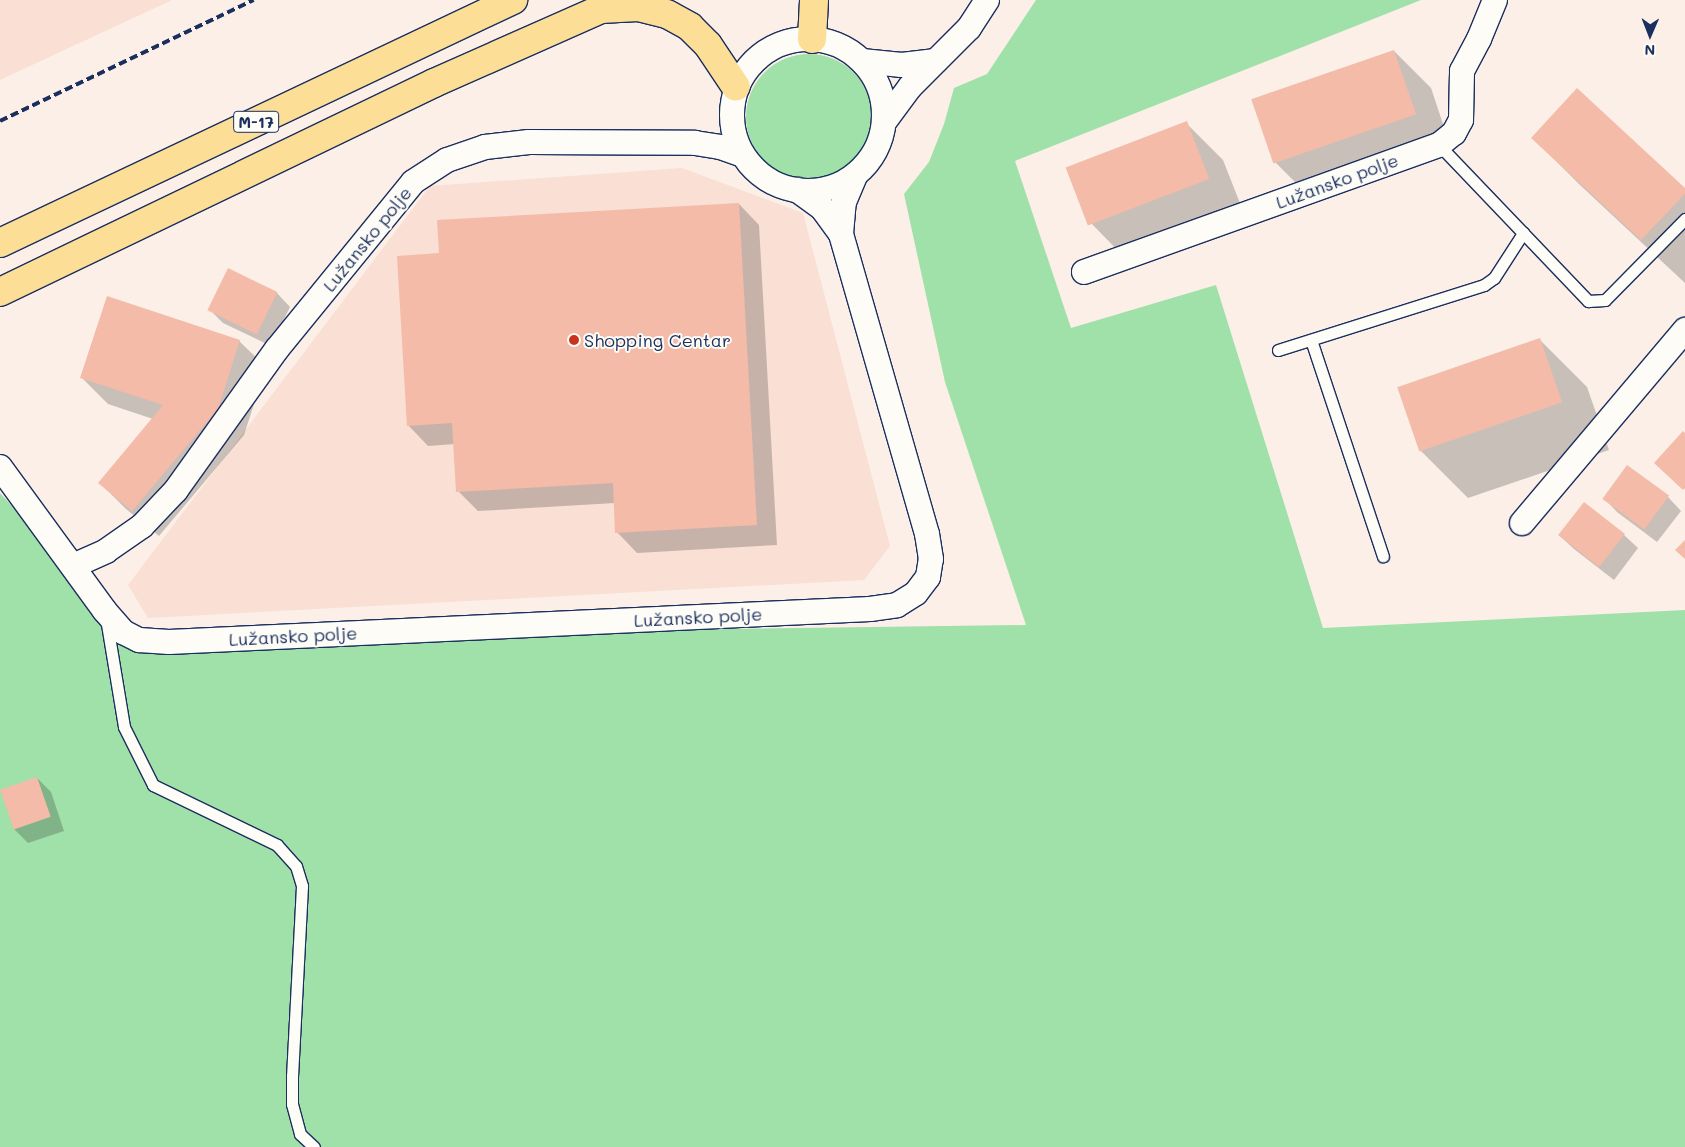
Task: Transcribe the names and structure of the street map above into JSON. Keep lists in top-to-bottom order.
{
  "streets": {
    "highway": ["M-17"],
    "street": ["Lužansko polje"]
  },
  "places": ["Shopping Centar"],
  "north": "bottom"
}
